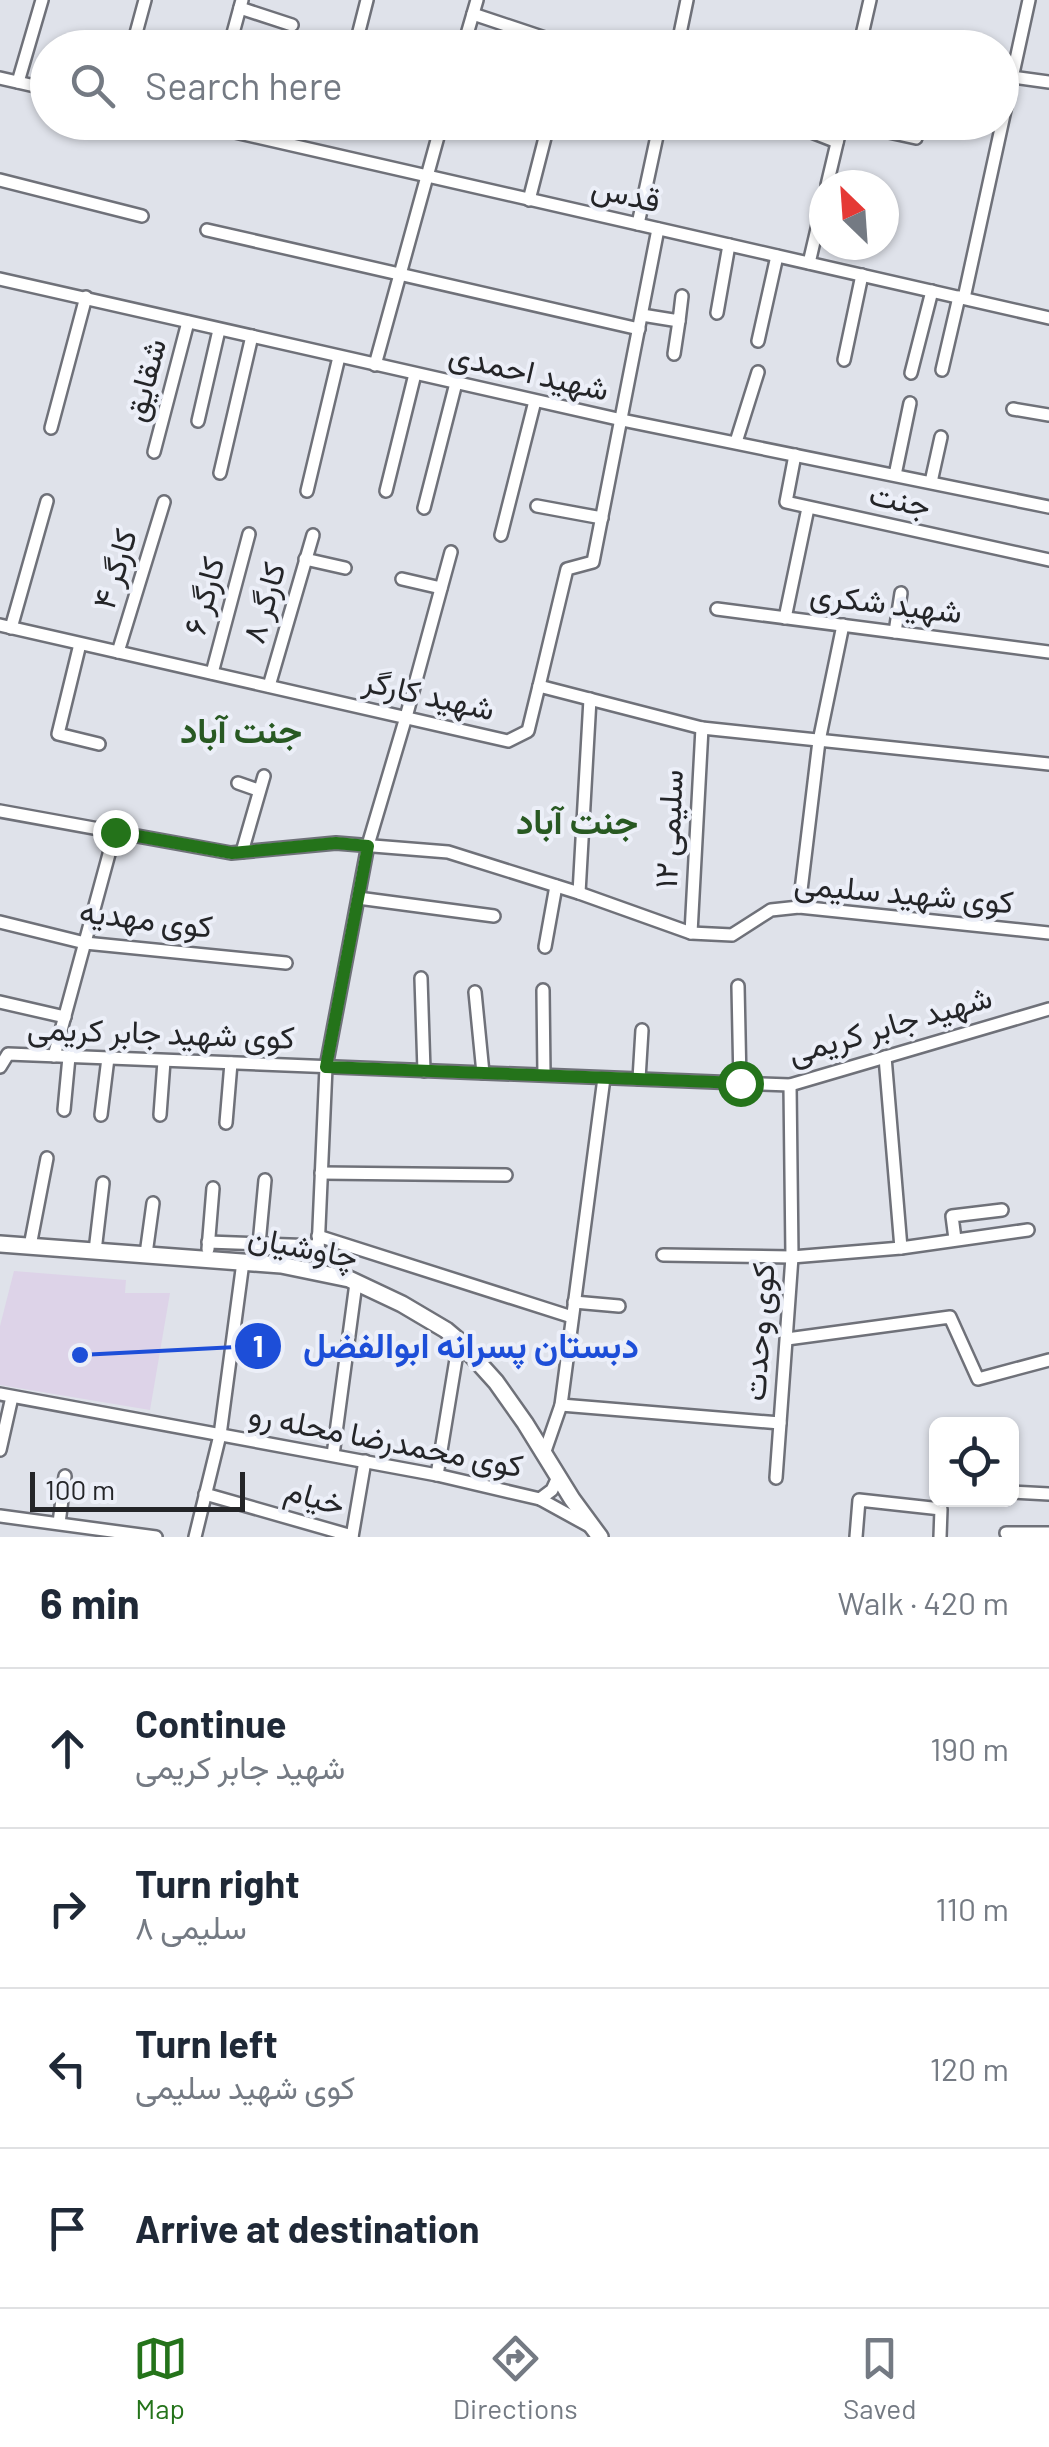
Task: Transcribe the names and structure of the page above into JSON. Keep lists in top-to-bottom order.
{
  "streets": {
    "main road": ["چاوشیان"],
    "street": [
      "قدس",
      "شهید احمدی",
      "شقایق",
      "جنت",
      "کارگر ۴",
      "کارگر ۶",
      "کارگر ۸",
      "شهید شکری",
      "شهید کارگر",
      "سلیمی ۱۲",
      "کوی شهید سلیمی",
      "کوی مهدیه",
      "شهید جابر کریمی",
      "کوی شهید جابر کریمی",
      "کوی وحدت",
      "کوی محمدرضا محله رو",
      "خیام"
    ]
  },
  "crossings": [
    ["شهید احمدی", "شقایق"],
    ["کارگر ۴", "شهید کارگر"],
    ["کارگر ۶", "شهید کارگر"],
    ["کارگر ۸", "شهید کارگر"],
    ["شهید کارگر", "سلیمی ۱۲"],
    ["سلیمی ۱۲", "کوی شهید سلیمی"],
    ["شهید جابر کریمی", "کوی شهید جابر کریمی"],
    ["شهید جابر کریمی", "کوی وحدت"],
    ["چاوشیان", "کوی محمدرضا محله رو"]
  ],
  "districts": ["جنت آباد", "جنت آباد"],
  "places": ["دبستان پسرانه ابوالفضل"],
  "scale_bar": "100 m",
  "north": "top left",
  "page": {
    "search": "Search here",
    "scale": "100 m",
    "heading": ["6 min", "Walk · 420 m"],
    "list": [
      ["Continue", "شهید جابر کریمی", "190 m"],
      ["Turn right", "سلیمی ۸", "110 m"],
      ["Turn left", "کوی شهید سلیمی", "120 m"],
      "Arrive at destination"
    ],
    "nav": ["Map", "Directions", "Saved"]
  }
}
